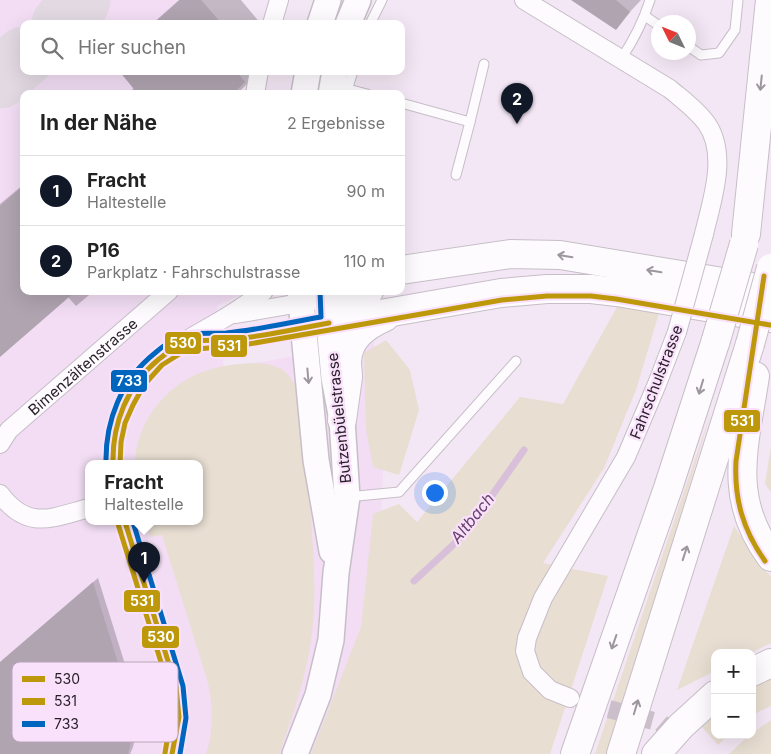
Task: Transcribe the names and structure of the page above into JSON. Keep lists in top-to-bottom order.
{
  "streets": {
    "main road": ["Butzenbüelstrasse"],
    "street": ["Bimenzältenstrasse", "Fahrschulstrasse"]
  },
  "water": ["Altbach"],
  "lines": ["transit line 531", "transit line 733", "transit line 530"],
  "legend": ["530", "531", "733"],
  "north": "top left",
  "page": {
    "search": "Hier suchen",
    "pins": ["2", "1"],
    "heading": ["In der Nähe", "2 Ergebnisse"],
    "list": [
      {
        "mark": "1",
        "name": "Fracht",
        "note": "Haltestelle",
        "value": "90 m"
      },
      {
        "mark": "2",
        "name": "P16",
        "note": "Parkplatz · Fahrschulstrasse",
        "value": "110 m"
      }
    ],
    "popup": ["Fracht", "Haltestelle"],
    "map_buttons": ["+", "−"]
  }
}
